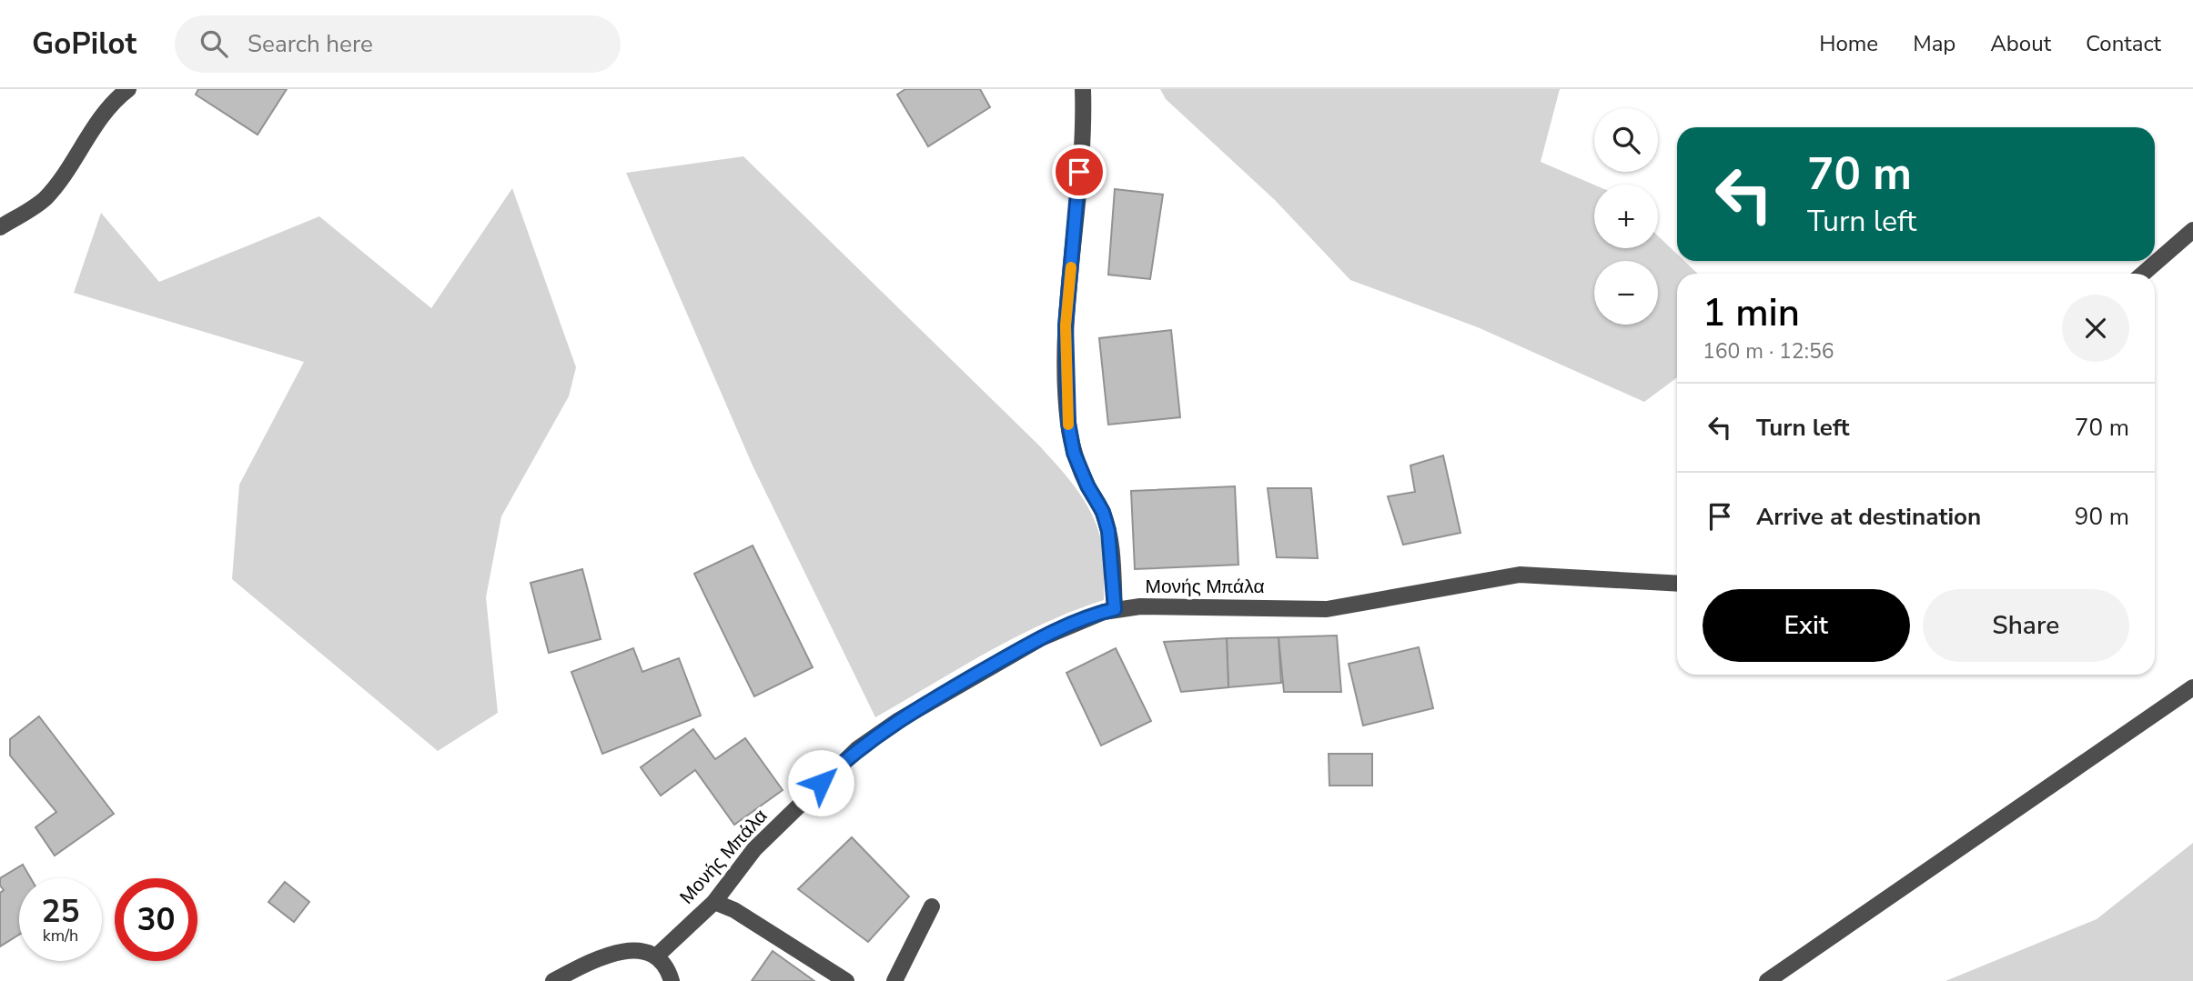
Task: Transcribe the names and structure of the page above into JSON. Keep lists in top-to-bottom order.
{
  "streets": {
    "street": ["Μονής Μπάλα"]
  },
  "page": {
    "header": "GoPilot",
    "search": "Search here",
    "nav": [
      "Home",
      "Map",
      "About",
      "Contact"
    ],
    "map_buttons": ["+", "−"],
    "turn": ["70 m", "Turn left"],
    "heading": ["1 min", "160 m · 12:56"],
    "list": [
      {
        "name": "Turn left",
        "value": "70 m"
      },
      {
        "name": "Arrive at destination",
        "value": "90 m"
      }
    ],
    "buttons": ["Exit", "Share"],
    "speed": "25 km/h",
    "limit": "30"
  }
}
